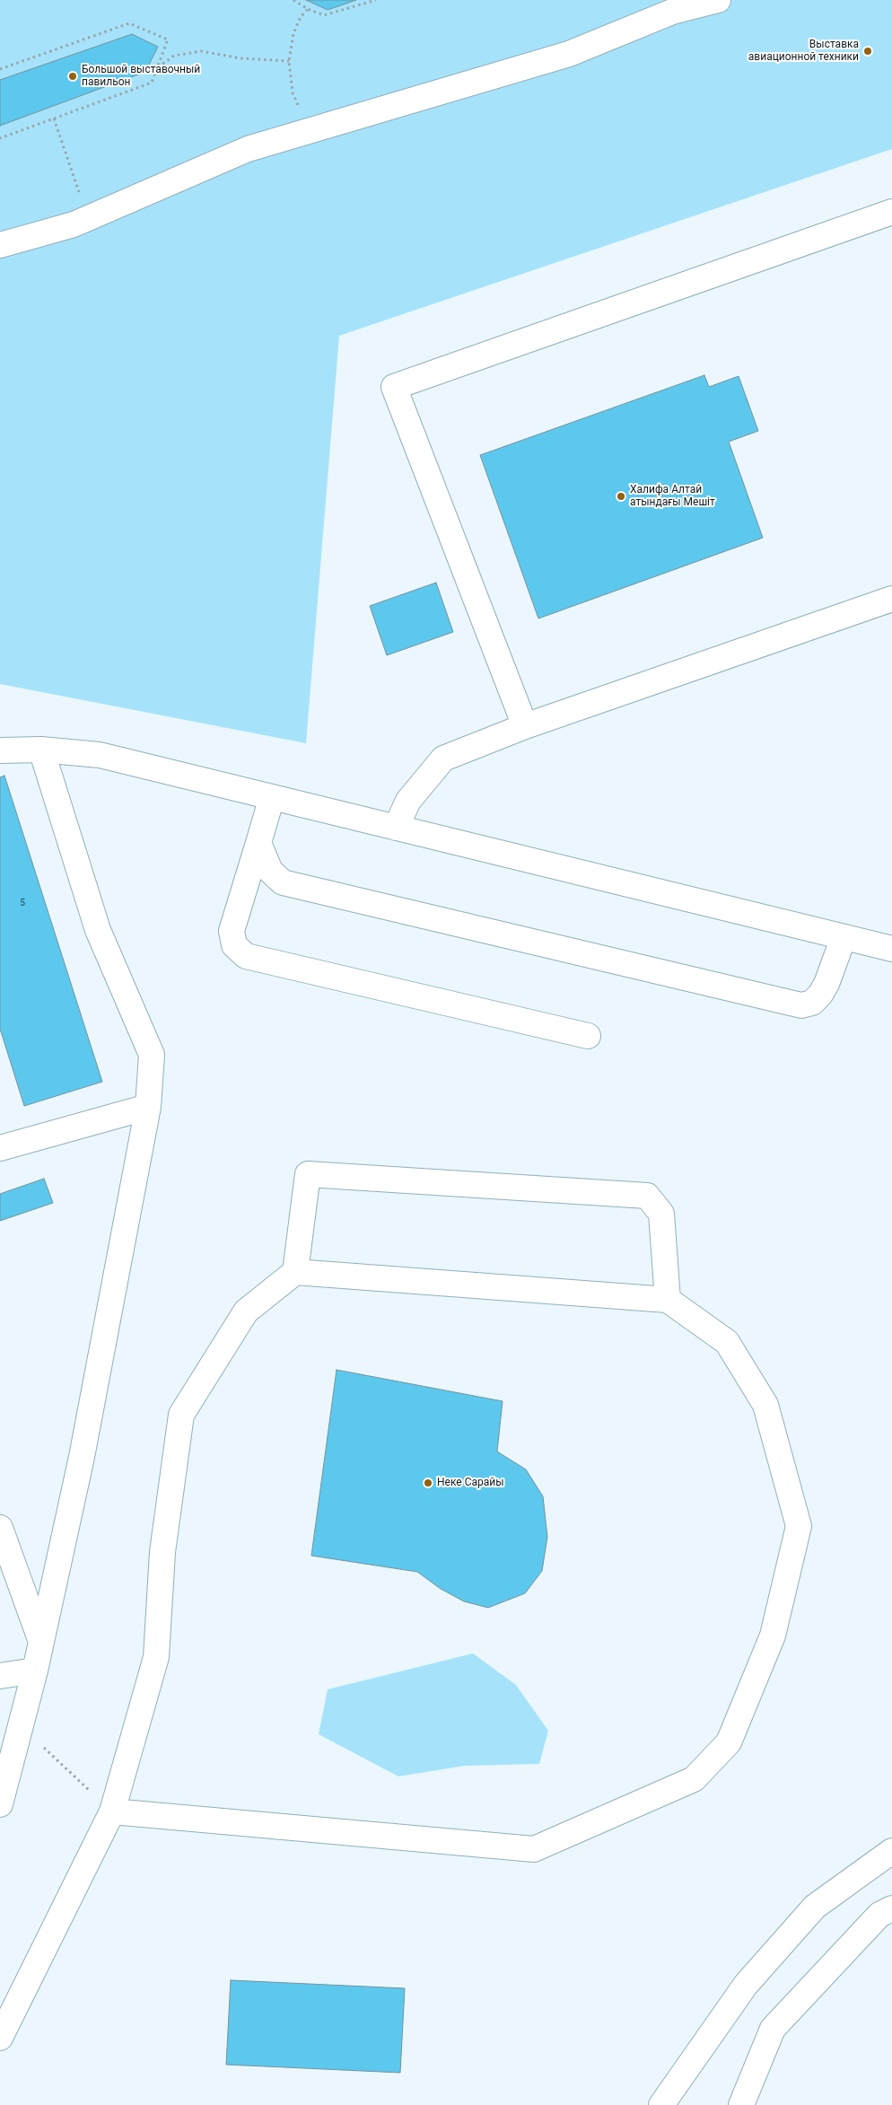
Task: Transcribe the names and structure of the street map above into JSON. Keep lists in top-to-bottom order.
{
  "places": [
    "Выставка авиационной техники",
    "Большой выставочный павильон",
    "Халифа Алтай атындағы Мешіт",
    "Неке Сарайы"
  ],
  "house_numbers": ["5"]
}
